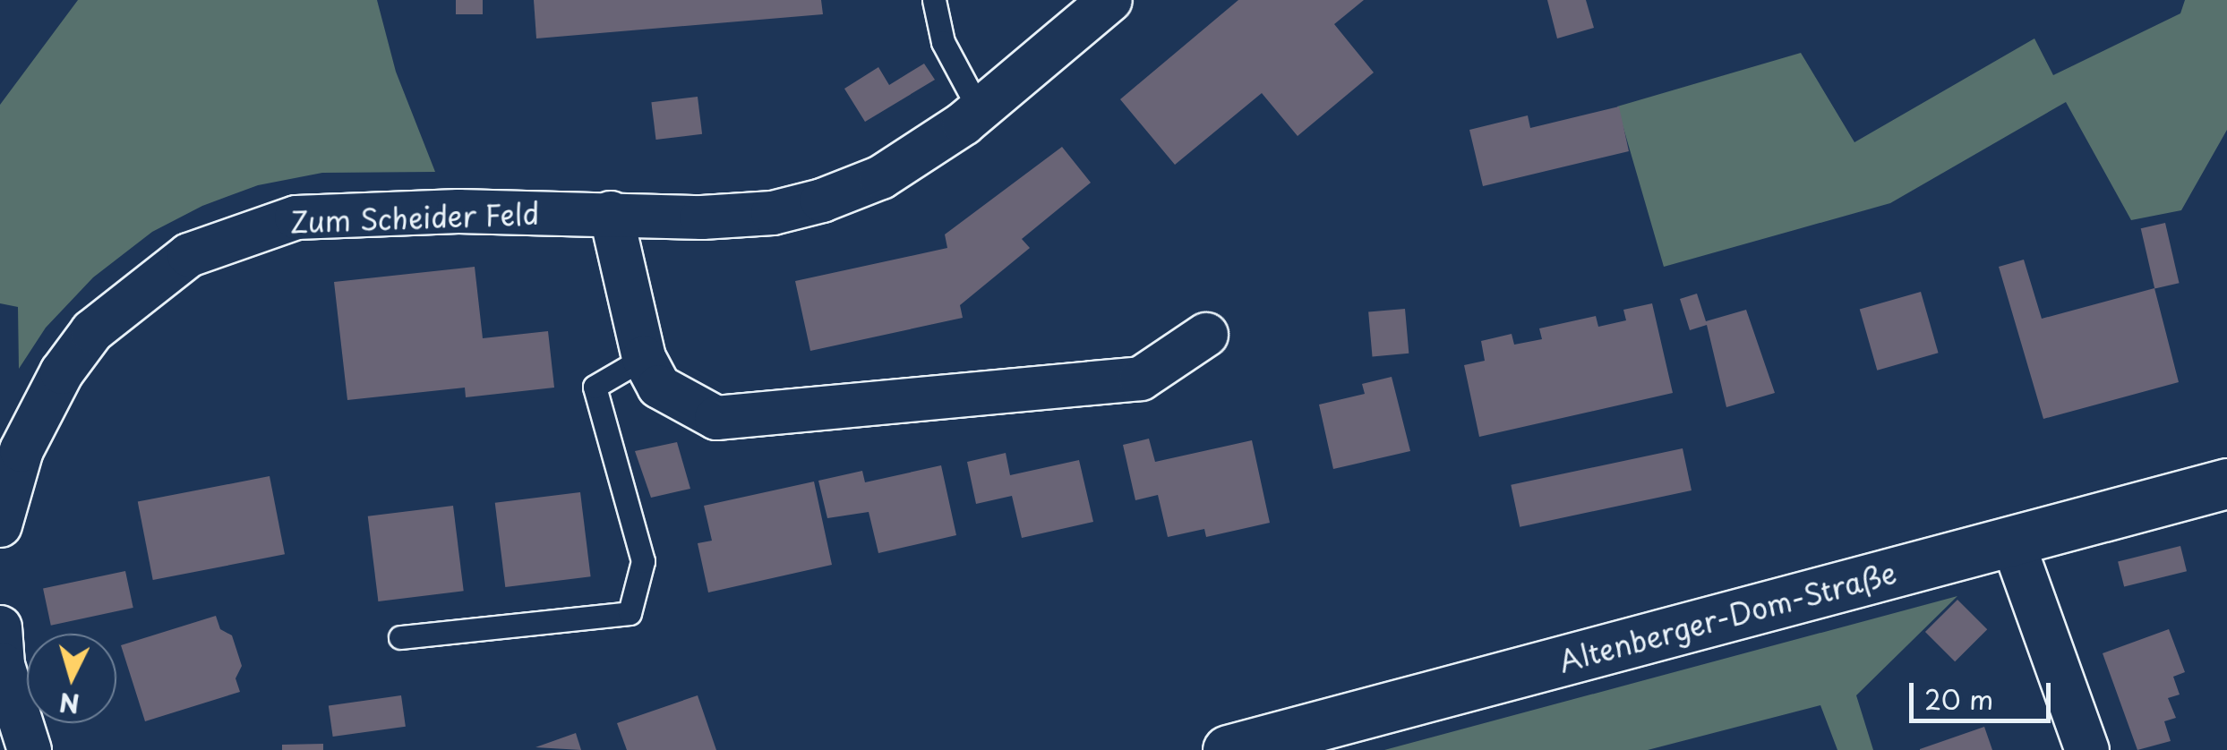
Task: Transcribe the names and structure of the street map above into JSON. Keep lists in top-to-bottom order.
{
  "streets": {
    "main road": ["Altenberger-Dom-Straße"],
    "street": ["Zum Scheider Feld"]
  },
  "scale_bar": "20 m",
  "north": "bottom"
}
